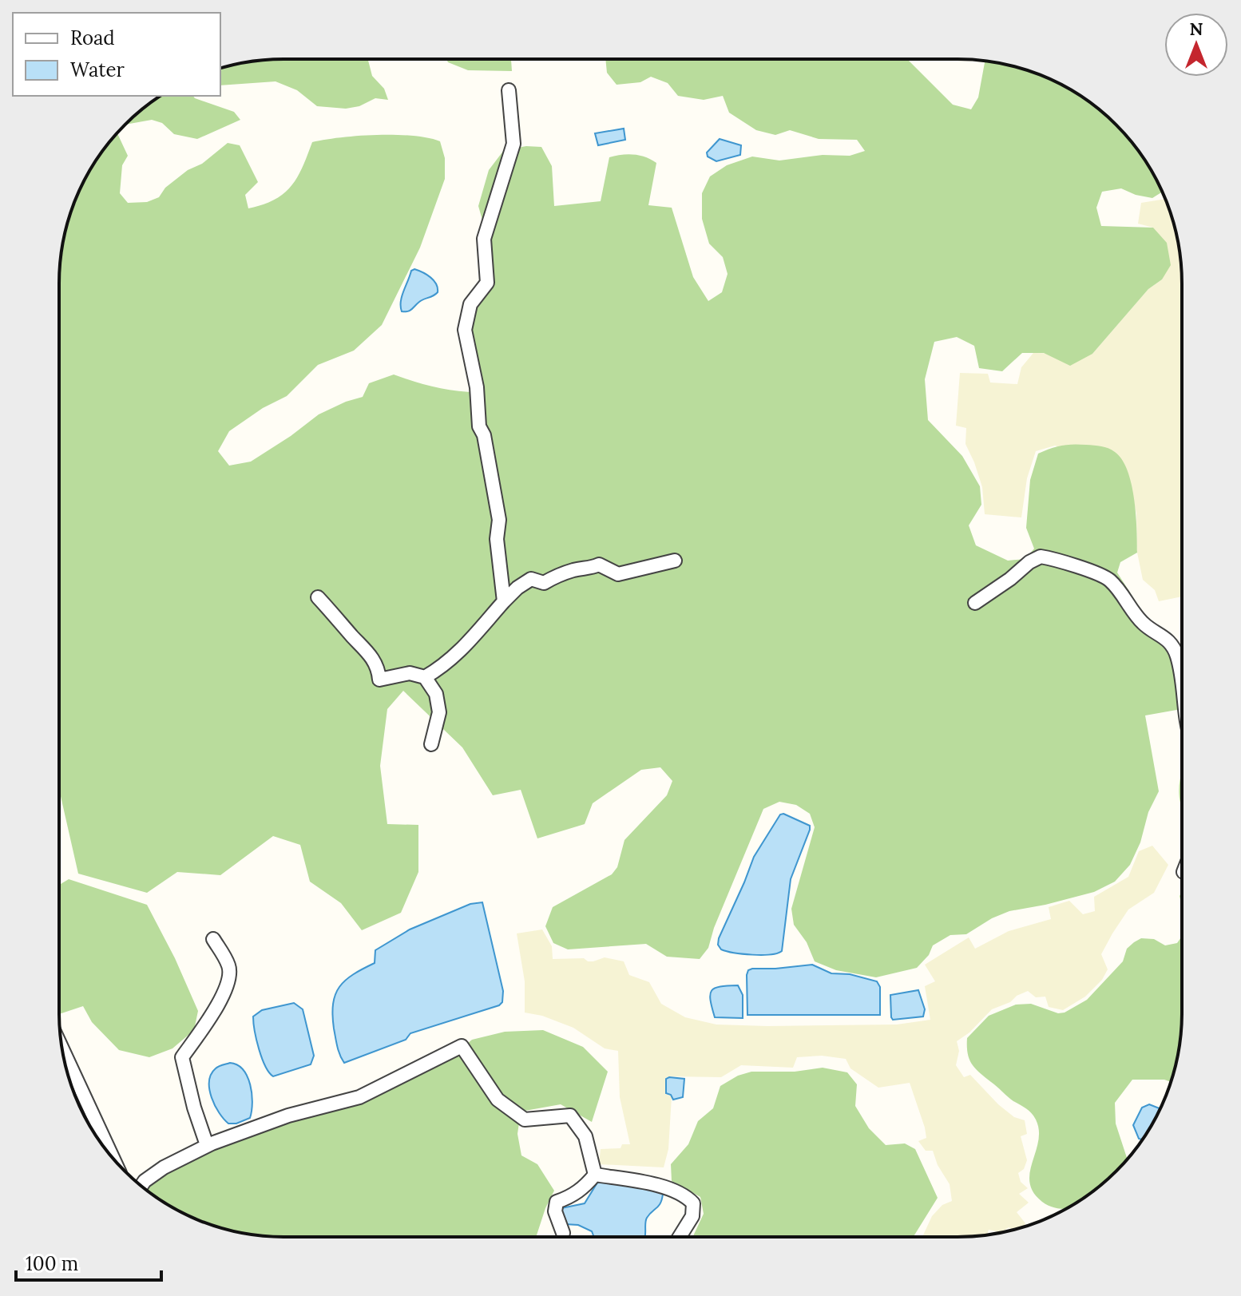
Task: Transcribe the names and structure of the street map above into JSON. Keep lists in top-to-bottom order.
{
  "legend": ["Road", "Water"],
  "scale_bar": "100 m",
  "north": "top"
}
